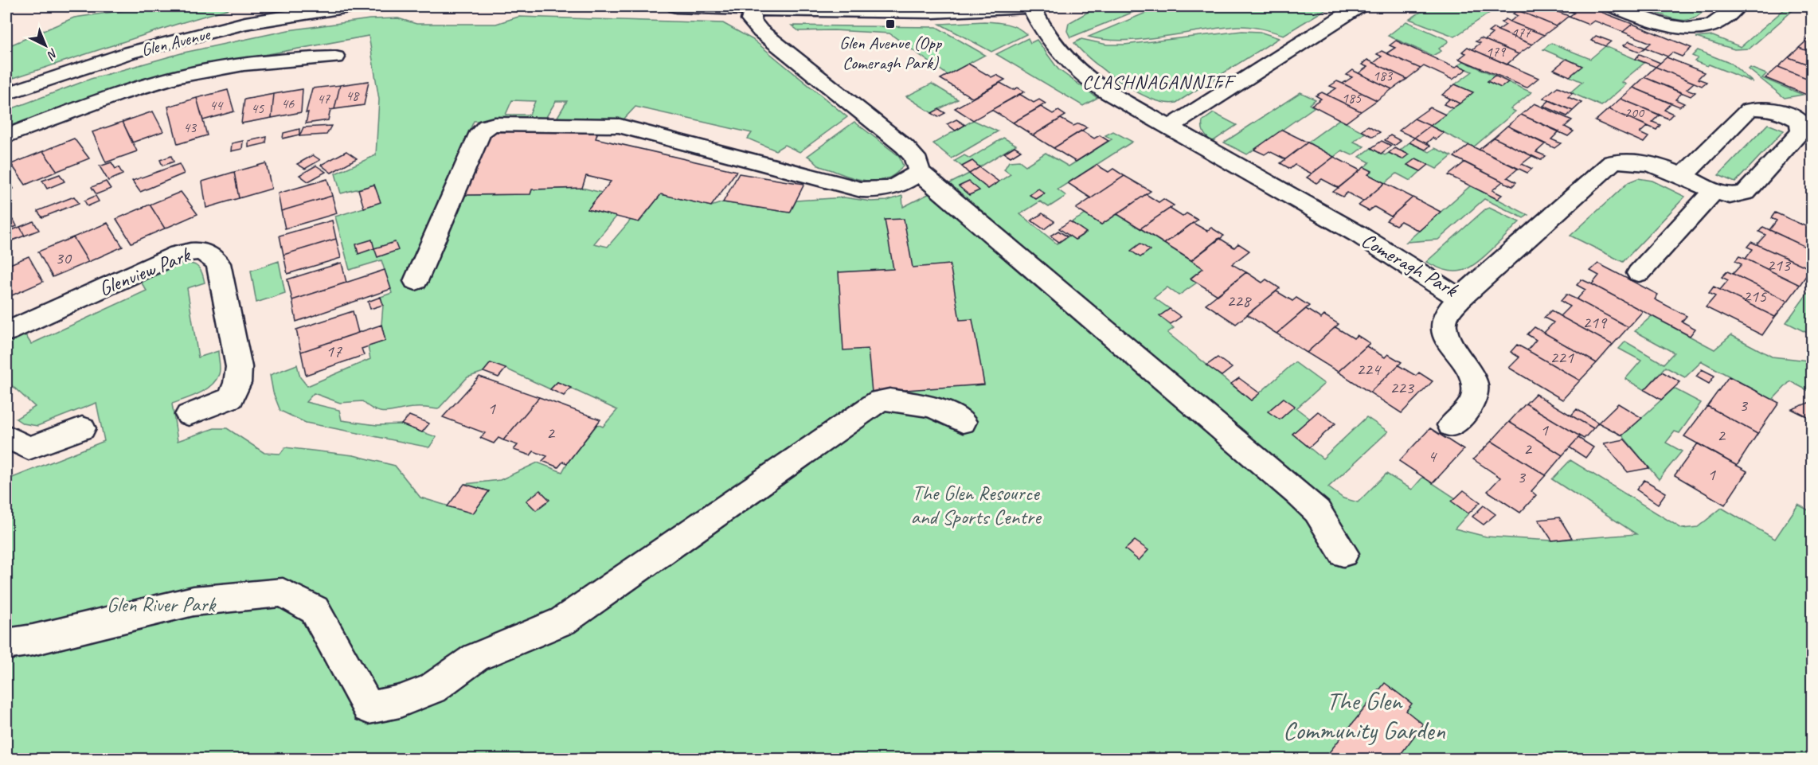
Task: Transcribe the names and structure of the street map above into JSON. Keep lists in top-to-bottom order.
{
  "streets": {
    "street": ["Glen Avenue", "Comeragh Park", "Glenview Park"]
  },
  "districts": ["CLASHNAGANNIFF"],
  "parks": ["The Glen Resource and Sports Centre", "Glen River Park", "The Glen Community Garden"],
  "places": {
    "transit": ["Glen Avenue (Opp Comeragh Park)"]
  },
  "house_numbers": [
    "177",
    "179",
    "183",
    "48",
    "185",
    "47",
    "46",
    "44",
    "45",
    "200",
    "43",
    "30",
    "213",
    "215",
    "228",
    "219",
    "17",
    "221",
    "224",
    "223",
    "3",
    "1",
    "1",
    "2",
    "2",
    "2",
    "4",
    "1",
    "3"
  ],
  "north": "bottom right"
}
